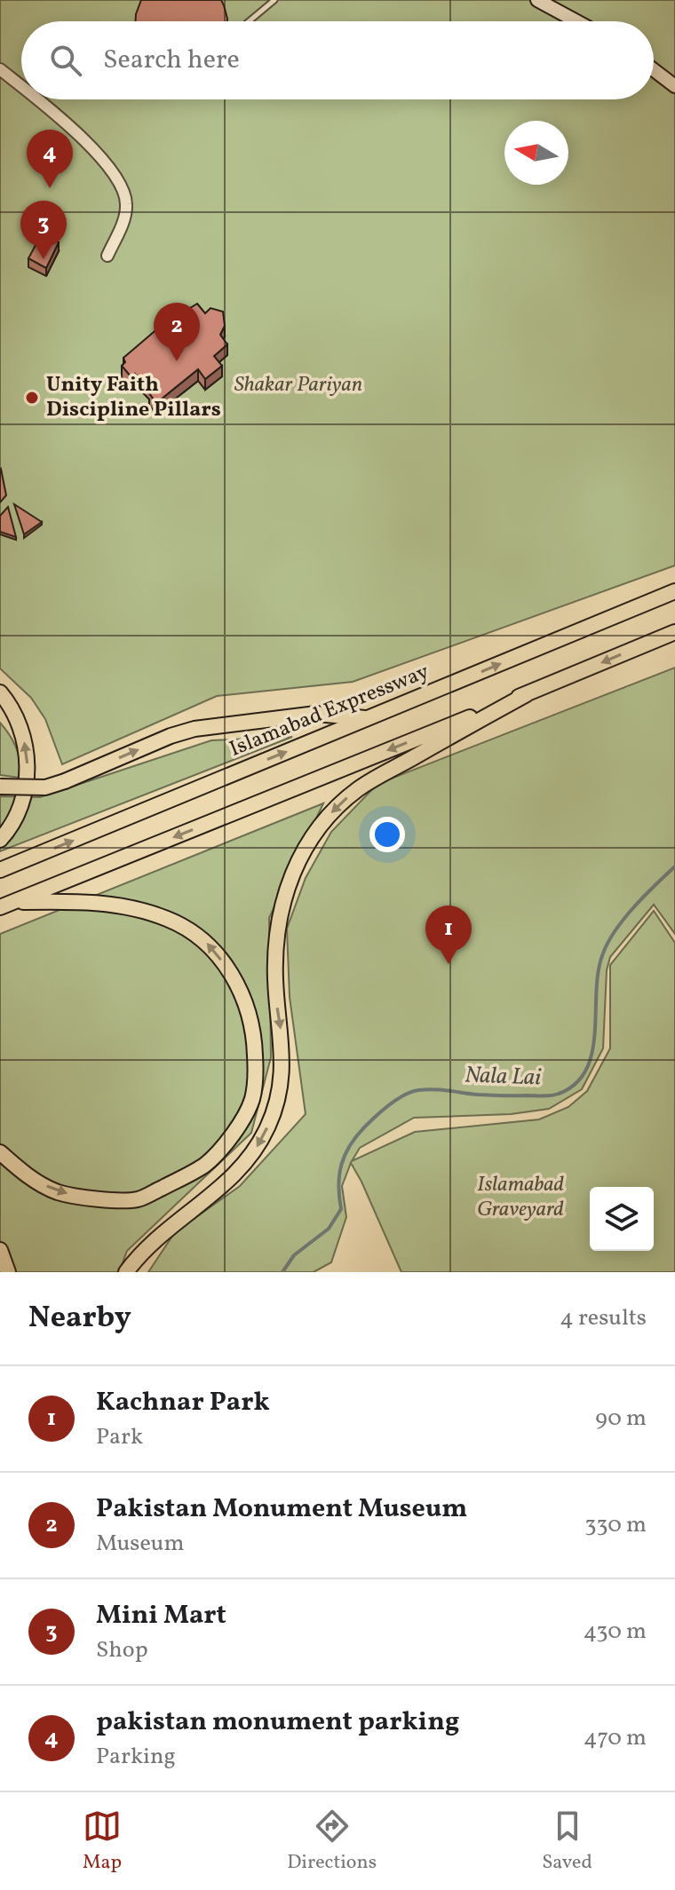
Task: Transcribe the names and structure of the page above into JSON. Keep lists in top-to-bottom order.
{
  "streets": {
    "highway": ["Islamabad Expressway"]
  },
  "water": ["Nala Lai"],
  "parks": ["Shakar Pariyan", "Islamabad Graveyard"],
  "places": ["Unity Faith Discipline Pillars"],
  "north": "left",
  "page": {
    "search": "Search here",
    "pins": [
      "4",
      "3",
      "2",
      "1"
    ],
    "heading": ["Nearby", "4 results"],
    "list": [
      {
        "mark": "1",
        "name": "Kachnar Park",
        "note": "Park",
        "value": "90 m"
      },
      {
        "mark": "2",
        "name": "Pakistan Monument Museum",
        "note": "Museum",
        "value": "330 m"
      },
      {
        "mark": "3",
        "name": "Mini Mart",
        "note": "Shop",
        "value": "430 m"
      },
      {
        "mark": "4",
        "name": "pakistan monument parking",
        "note": "Parking",
        "value": "470 m"
      }
    ],
    "nav": ["Map", "Directions", "Saved"]
  }
}
